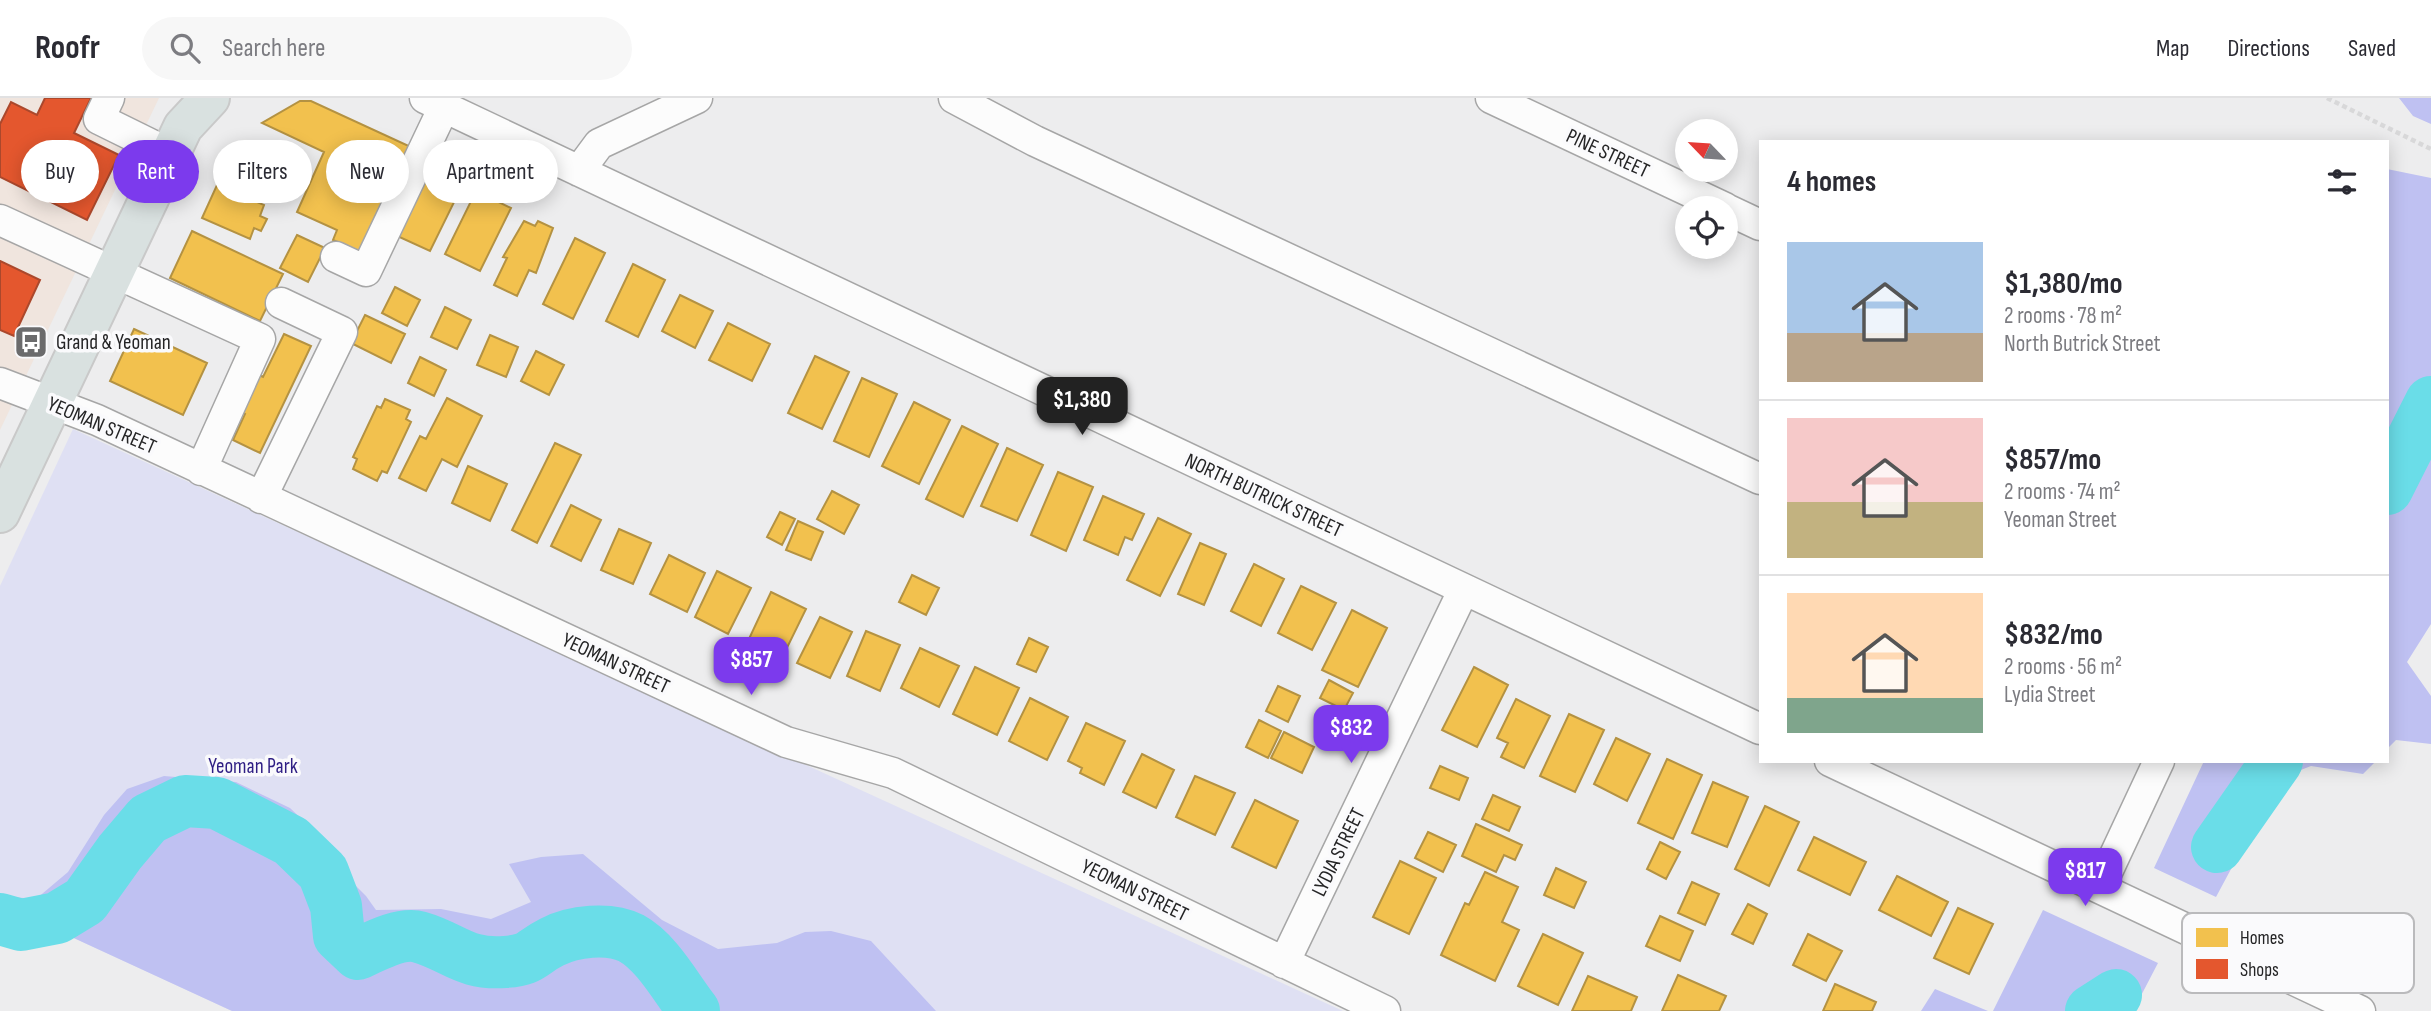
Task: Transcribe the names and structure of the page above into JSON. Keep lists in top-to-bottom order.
{
  "streets": {
    "street": [
      "PINE STREET",
      "YEOMAN STREET",
      "NORTH BUTRICK STREET",
      "LYDIA STREET"
    ]
  },
  "crossings": [
    ["YEOMAN STREET", "LYDIA STREET"],
    ["NORTH BUTRICK STREET", "LYDIA STREET"]
  ],
  "parks": ["Yeoman Park"],
  "places": {
    "bus stop": ["Grand & Yeoman"]
  },
  "legend": ["Homes", "Shops"],
  "north": "top left",
  "page": {
    "header": "Roofr",
    "search": "Search here",
    "nav": ["Map", "Directions", "Saved"],
    "chip": [
      "Buy",
      "Rent",
      "Filters",
      "New",
      "Apartment"
    ],
    "heading": "4 homes",
    "list": [
      {
        "name": "$1,380/mo",
        "note": "2 rooms · 78 m² · North Butrick Street"
      },
      {
        "name": "$857/mo",
        "note": "2 rooms · 74 m² · Yeoman Street"
      },
      {
        "name": "$832/mo",
        "note": "2 rooms · 56 m² · Lydia Street"
      }
    ],
    "price": [
      "$1,380",
      "$857",
      "$832",
      "$817"
    ]
  }
}
